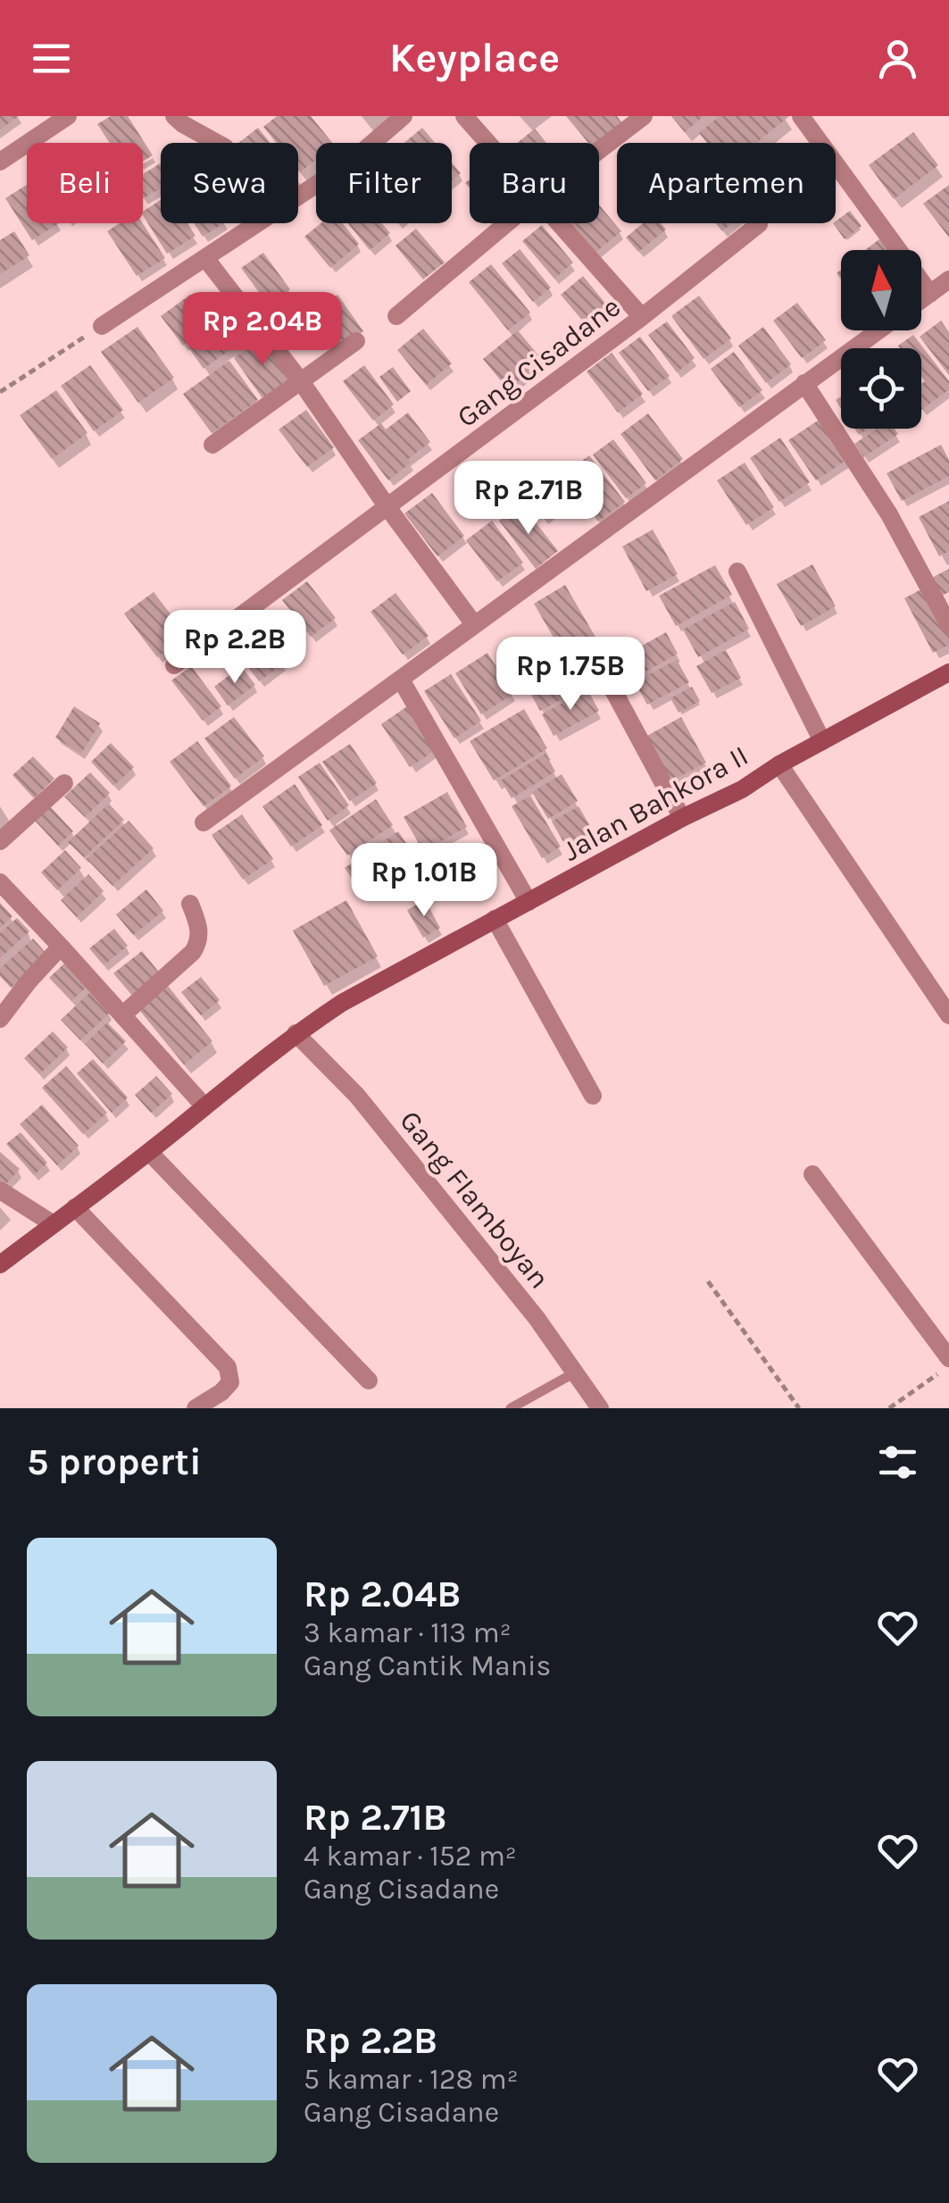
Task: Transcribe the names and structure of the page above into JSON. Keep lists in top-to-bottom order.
{
  "streets": {
    "street": ["Gang Cisadane", "Jalan Bahkora II", "Gang Flamboyan"]
  },
  "crossings": [
    ["Jalan Bahkora II", "Gang Flamboyan"]
  ],
  "north": "top",
  "page": {
    "header": "Keyplace",
    "chip": [
      "Beli",
      "Sewa",
      "Filter",
      "Baru",
      "Apartemen"
    ],
    "price": [
      "Rp 2.04B",
      "Rp 2.71B",
      "Rp 2.2B",
      "Rp 1.75B",
      "Rp 1.01B"
    ],
    "heading": "5 properti",
    "list": [
      {
        "name": "Rp 2.04B",
        "note": "3 kamar · 113 m² · Gang Cantik Manis"
      },
      {
        "name": "Rp 2.71B",
        "note": "4 kamar · 152 m² · Gang Cisadane"
      },
      {
        "name": "Rp 2.2B",
        "note": "5 kamar · 128 m² · Gang Cisadane"
      }
    ]
  }
}
